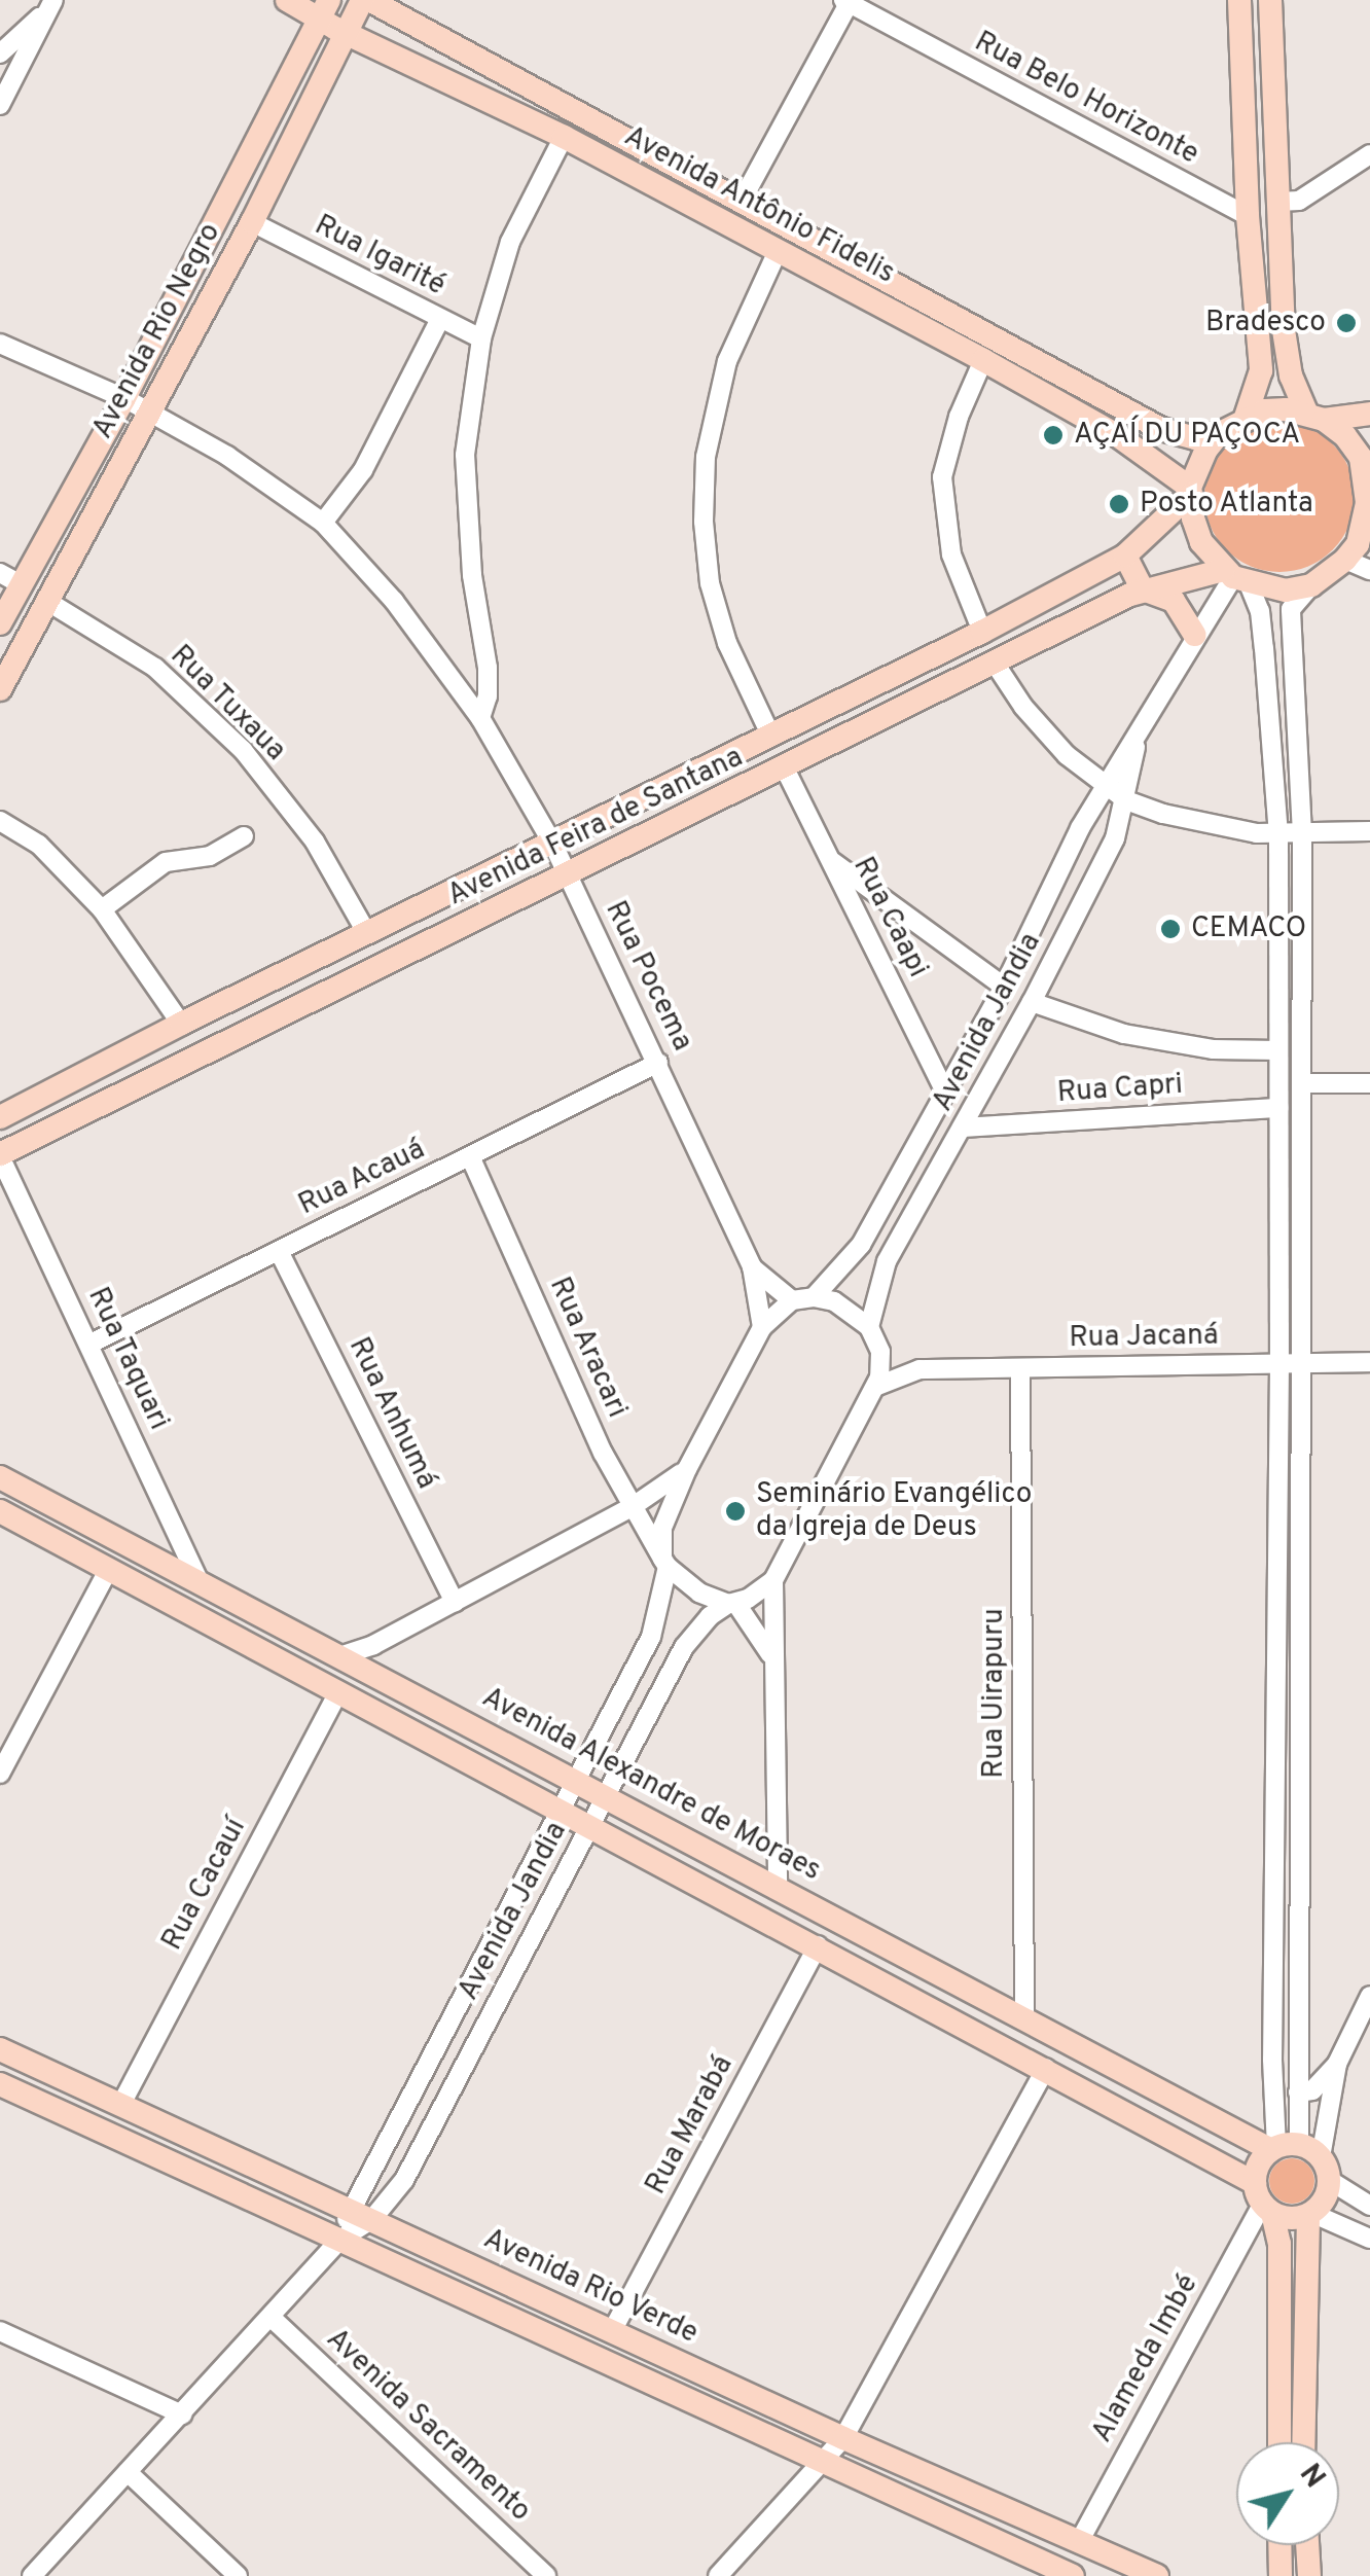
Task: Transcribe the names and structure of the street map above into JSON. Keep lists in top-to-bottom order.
{
  "streets": {
    "main road": [
      "Avenida Antônio Fidelis",
      "Avenida Rio Negro",
      "Avenida Feira de Santana",
      "Avenida Alexandre de Moraes",
      "Avenida Rio Verde"
    ],
    "street": [
      "Rua Belo Horizonte",
      "Rua Igarité",
      "Rua Tuxaua",
      "Rua Caapi",
      "Rua Pocema",
      "Avenida Jandia",
      "Rua Capri",
      "Rua Acauá",
      "Rua Jacaná",
      "Rua Aracari",
      "Rua Taquari",
      "Rua Anhumá",
      "Rua Uirapuru",
      "Rua Cacauí",
      "Rua Marabá",
      "Alameda Imbé",
      "Avenida Sacramento"
    ]
  },
  "crossings": [
    ["Avenida Antônio Fidelis", "Avenida Rio Negro"],
    ["Avenida Antônio Fidelis", "Avenida Feira de Santana"],
    ["Avenida Antônio Fidelis", "Avenida Jandia"],
    ["Rua Igarité", "Avenida Rio Negro"],
    ["Avenida Rio Negro", "Rua Tuxaua"],
    ["Avenida Rio Negro", "Rua Pocema"],
    ["Rua Tuxaua", "Avenida Feira de Santana"],
    ["Avenida Feira de Santana", "Rua Caapi"],
    ["Avenida Feira de Santana", "Rua Pocema"],
    ["Avenida Feira de Santana", "Avenida Jandia"],
    ["Avenida Feira de Santana", "Rua Taquari"],
    ["Rua Caapi", "Avenida Jandia"],
    ["Rua Pocema", "Avenida Jandia"],
    ["Rua Pocema", "Rua Acauá"],
    ["Avenida Jandia", "Rua Capri"],
    ["Avenida Jandia", "Rua Aracari"],
    ["Avenida Jandia", "Avenida Alexandre de Moraes"],
    ["Avenida Jandia", "Avenida Rio Verde"],
    ["Avenida Jandia", "Avenida Sacramento"],
    ["Rua Acauá", "Rua Aracari"],
    ["Rua Acauá", "Rua Taquari"],
    ["Rua Acauá", "Rua Anhumá"],
    ["Rua Jacaná", "Rua Uirapuru"],
    ["Rua Taquari", "Avenida Alexandre de Moraes"],
    ["Rua Uirapuru", "Avenida Alexandre de Moraes"],
    ["Avenida Alexandre de Moraes", "Alameda Imbé"],
    ["Rua Cacauí", "Avenida Rio Verde"],
    ["Rua Marabá", "Avenida Rio Verde"],
    ["Avenida Rio Verde", "Alameda Imbé"]
  ],
  "places": [
    "Bradesco",
    "AÇAÍ DU PAÇOCA",
    "Posto Atlanta",
    "CEMACO",
    "Seminário Evangélico da Igreja de Deus"
  ],
  "north": "top right"
}
